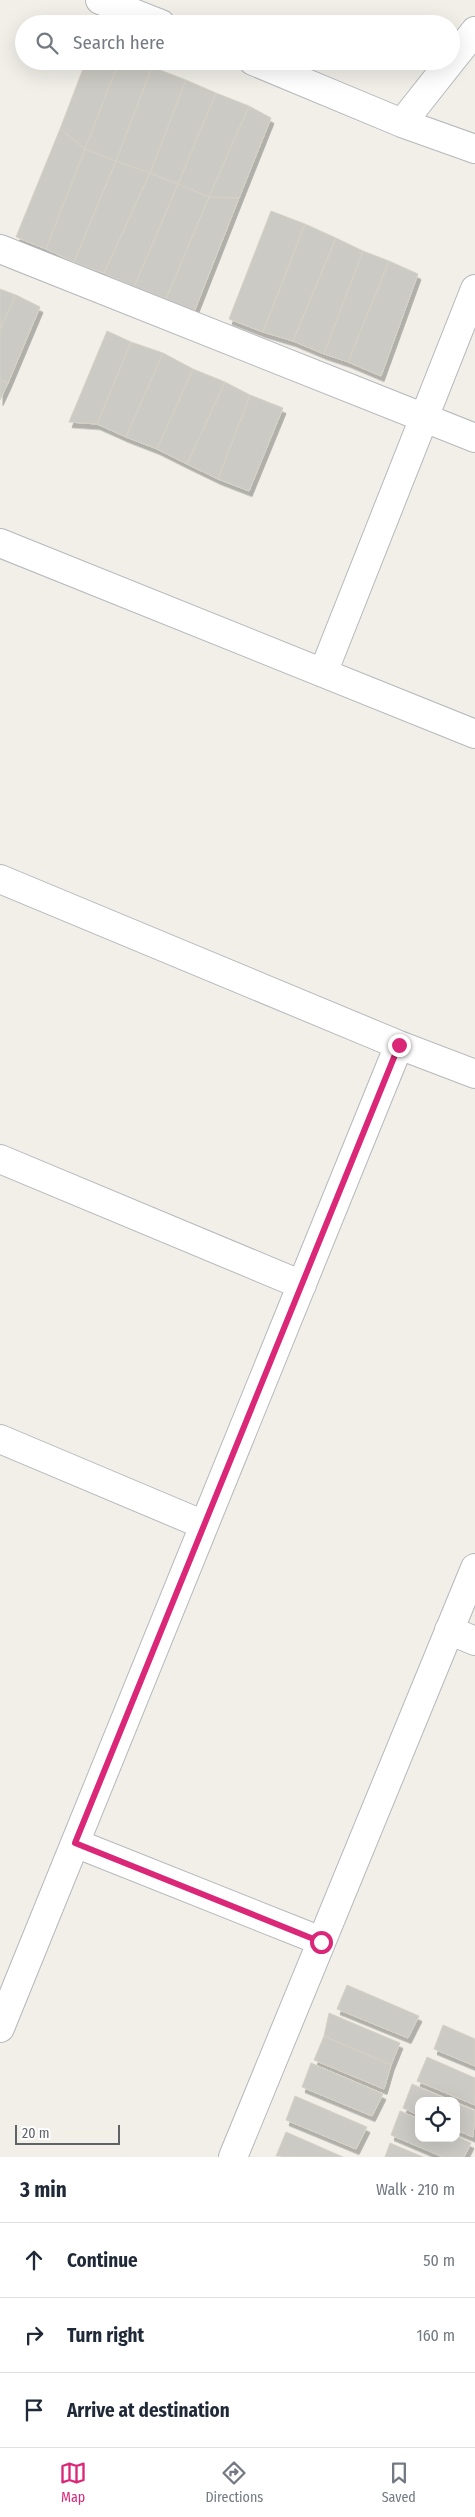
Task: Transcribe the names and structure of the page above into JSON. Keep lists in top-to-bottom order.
{
  "scale_bar": "20 m",
  "page": {
    "search": "Search here",
    "scale": "20 m",
    "heading": ["3 min", "Walk · 210 m"],
    "list": [
      ["Continue", "50 m"],
      ["Turn right", "160 m"],
      "Arrive at destination"
    ],
    "nav": ["Map", "Directions", "Saved"]
  }
}
